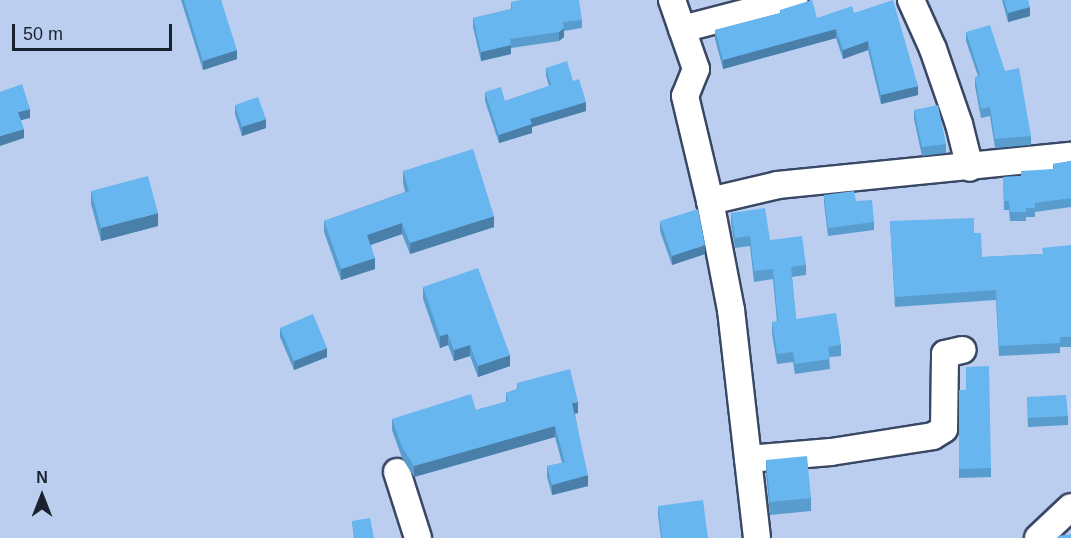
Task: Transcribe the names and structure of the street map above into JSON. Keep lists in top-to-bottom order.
{
  "scale_bar": "50 m",
  "north": "top"
}
